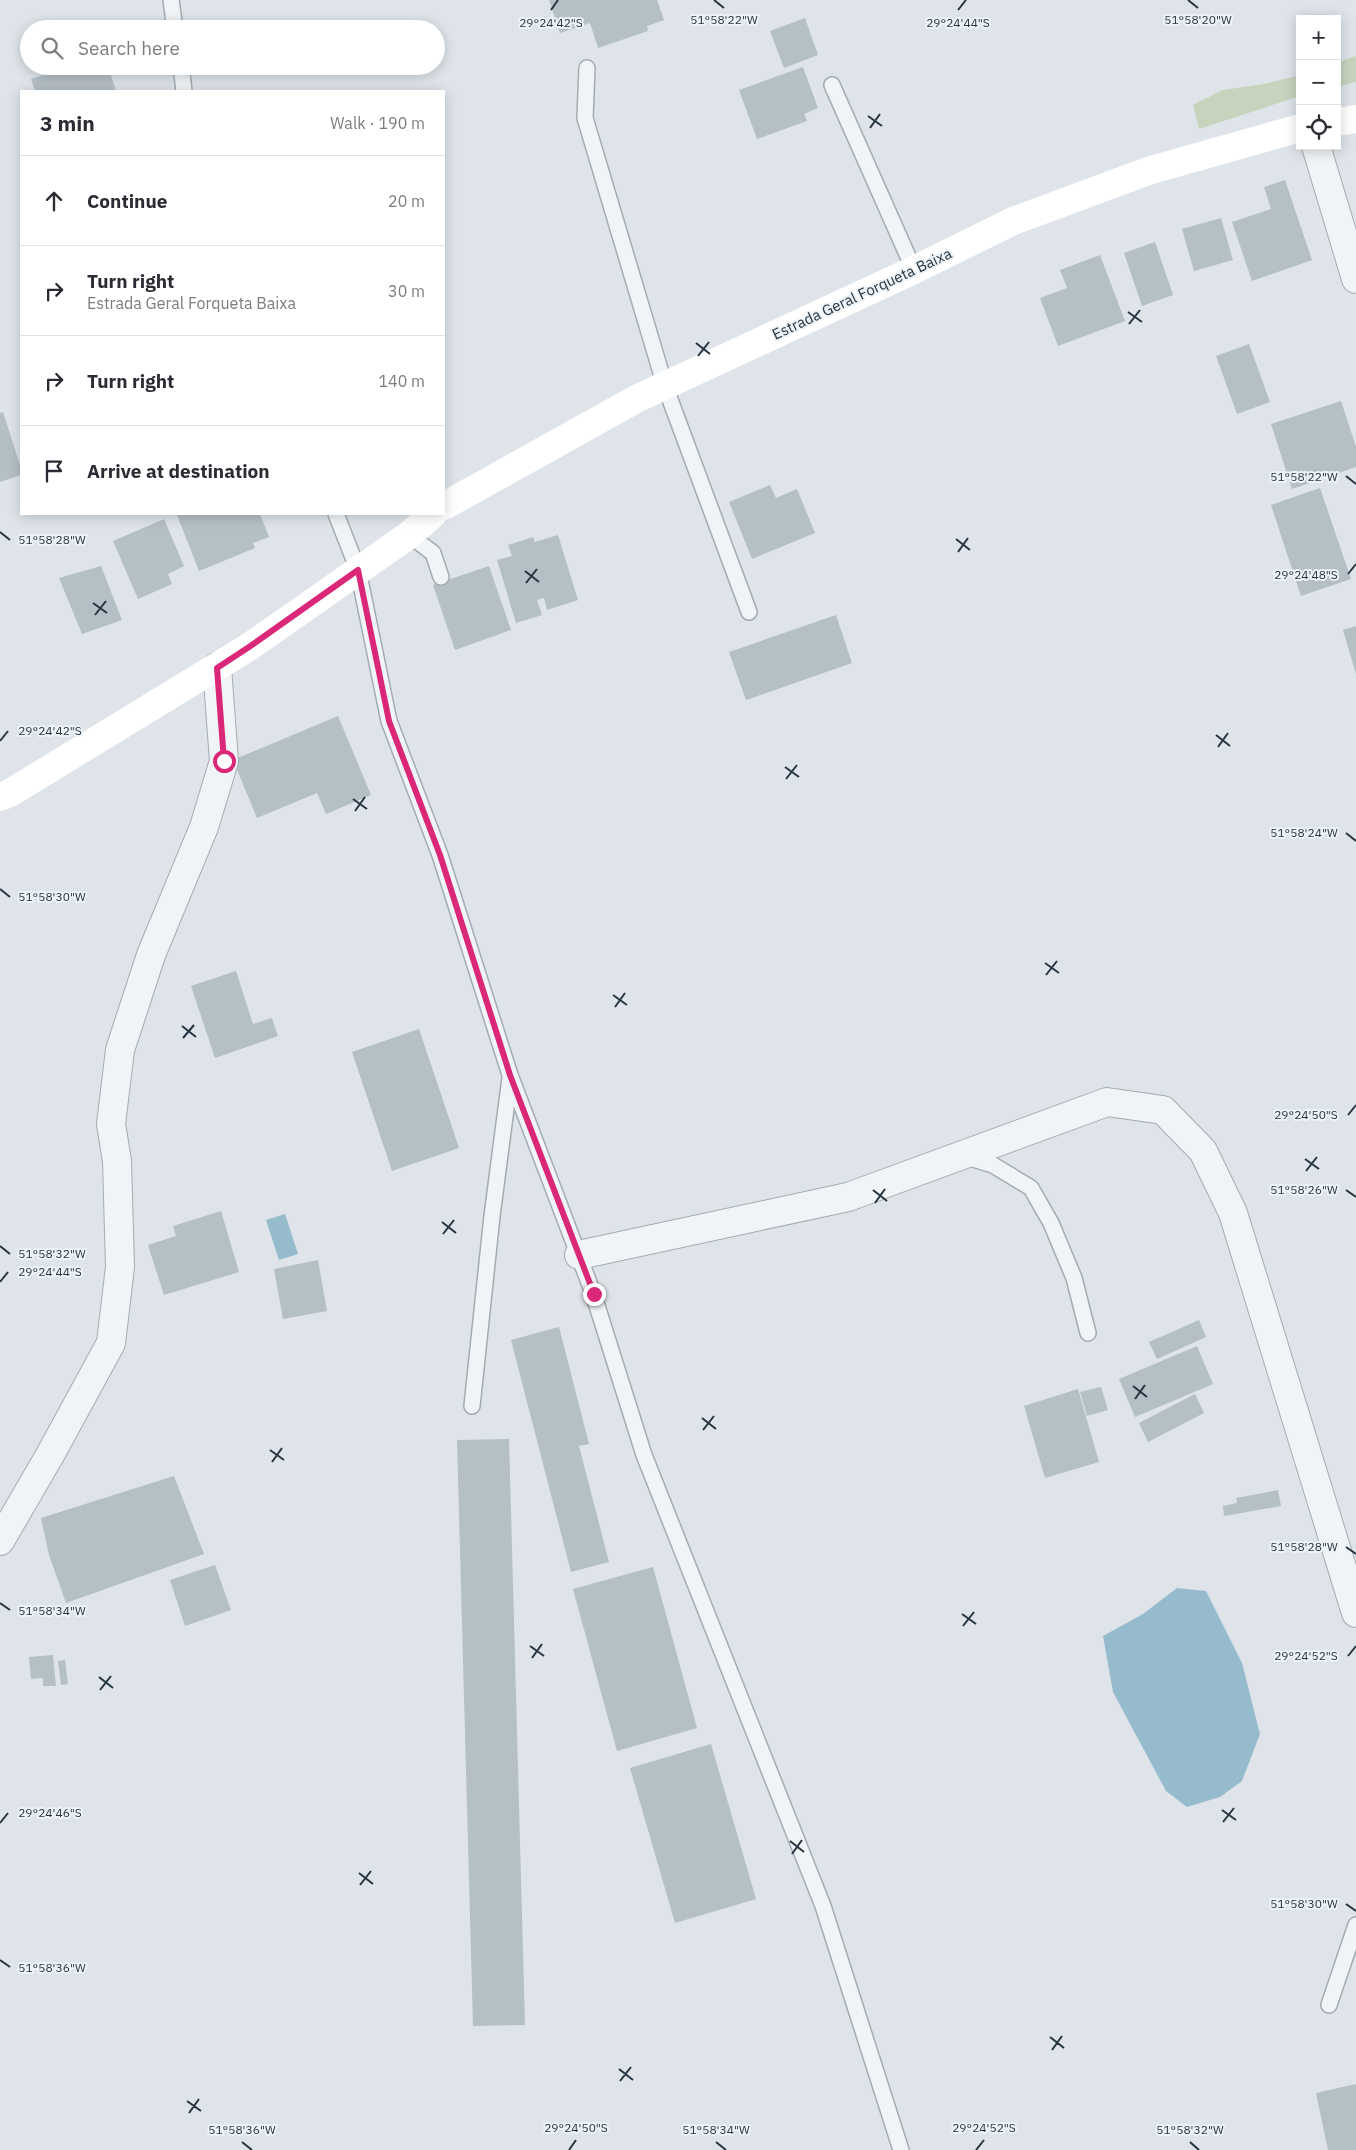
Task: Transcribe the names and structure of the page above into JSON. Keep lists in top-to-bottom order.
{
  "streets": {
    "street": ["Estrada Geral Forqueta Baixa"]
  },
  "page": {
    "map_buttons": ["+", "−"],
    "search": "Search here",
    "heading": ["3 min", "Walk · 190 m"],
    "list": [
      ["Continue", "20 m"],
      ["Turn right", "Estrada Geral Forqueta Baixa", "30 m"],
      ["Turn right", "140 m"],
      "Arrive at destination"
    ]
  },
  "coordinates": [
    "51°58'22\"W",
    "51°58'20\"W",
    "29°24'42\"S",
    "29°24'44\"S",
    "51°58'28\"W",
    "29°24'48\"S",
    "51°58'24\"W",
    "51°58'30\"W",
    "29°24'50\"S",
    "51°58'26\"W",
    "51°58'32\"W",
    "51°58'34\"W",
    "29°24'52\"S",
    "29°24'46\"S",
    "51°58'36\"W"
  ]
}
